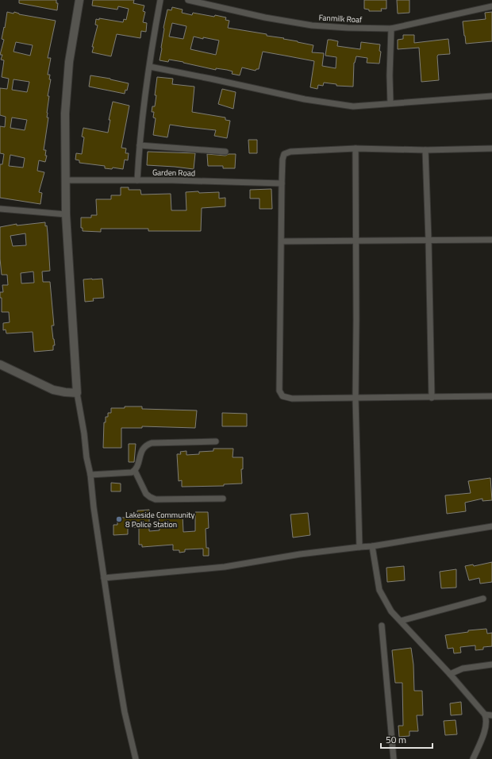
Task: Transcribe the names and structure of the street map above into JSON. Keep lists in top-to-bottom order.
{
  "streets": {
    "street": ["Fanmilk Roaf", "Garden Road"]
  },
  "places": ["Lakeside Community 8 Police Station"],
  "scale_bar": "50 m"
}
